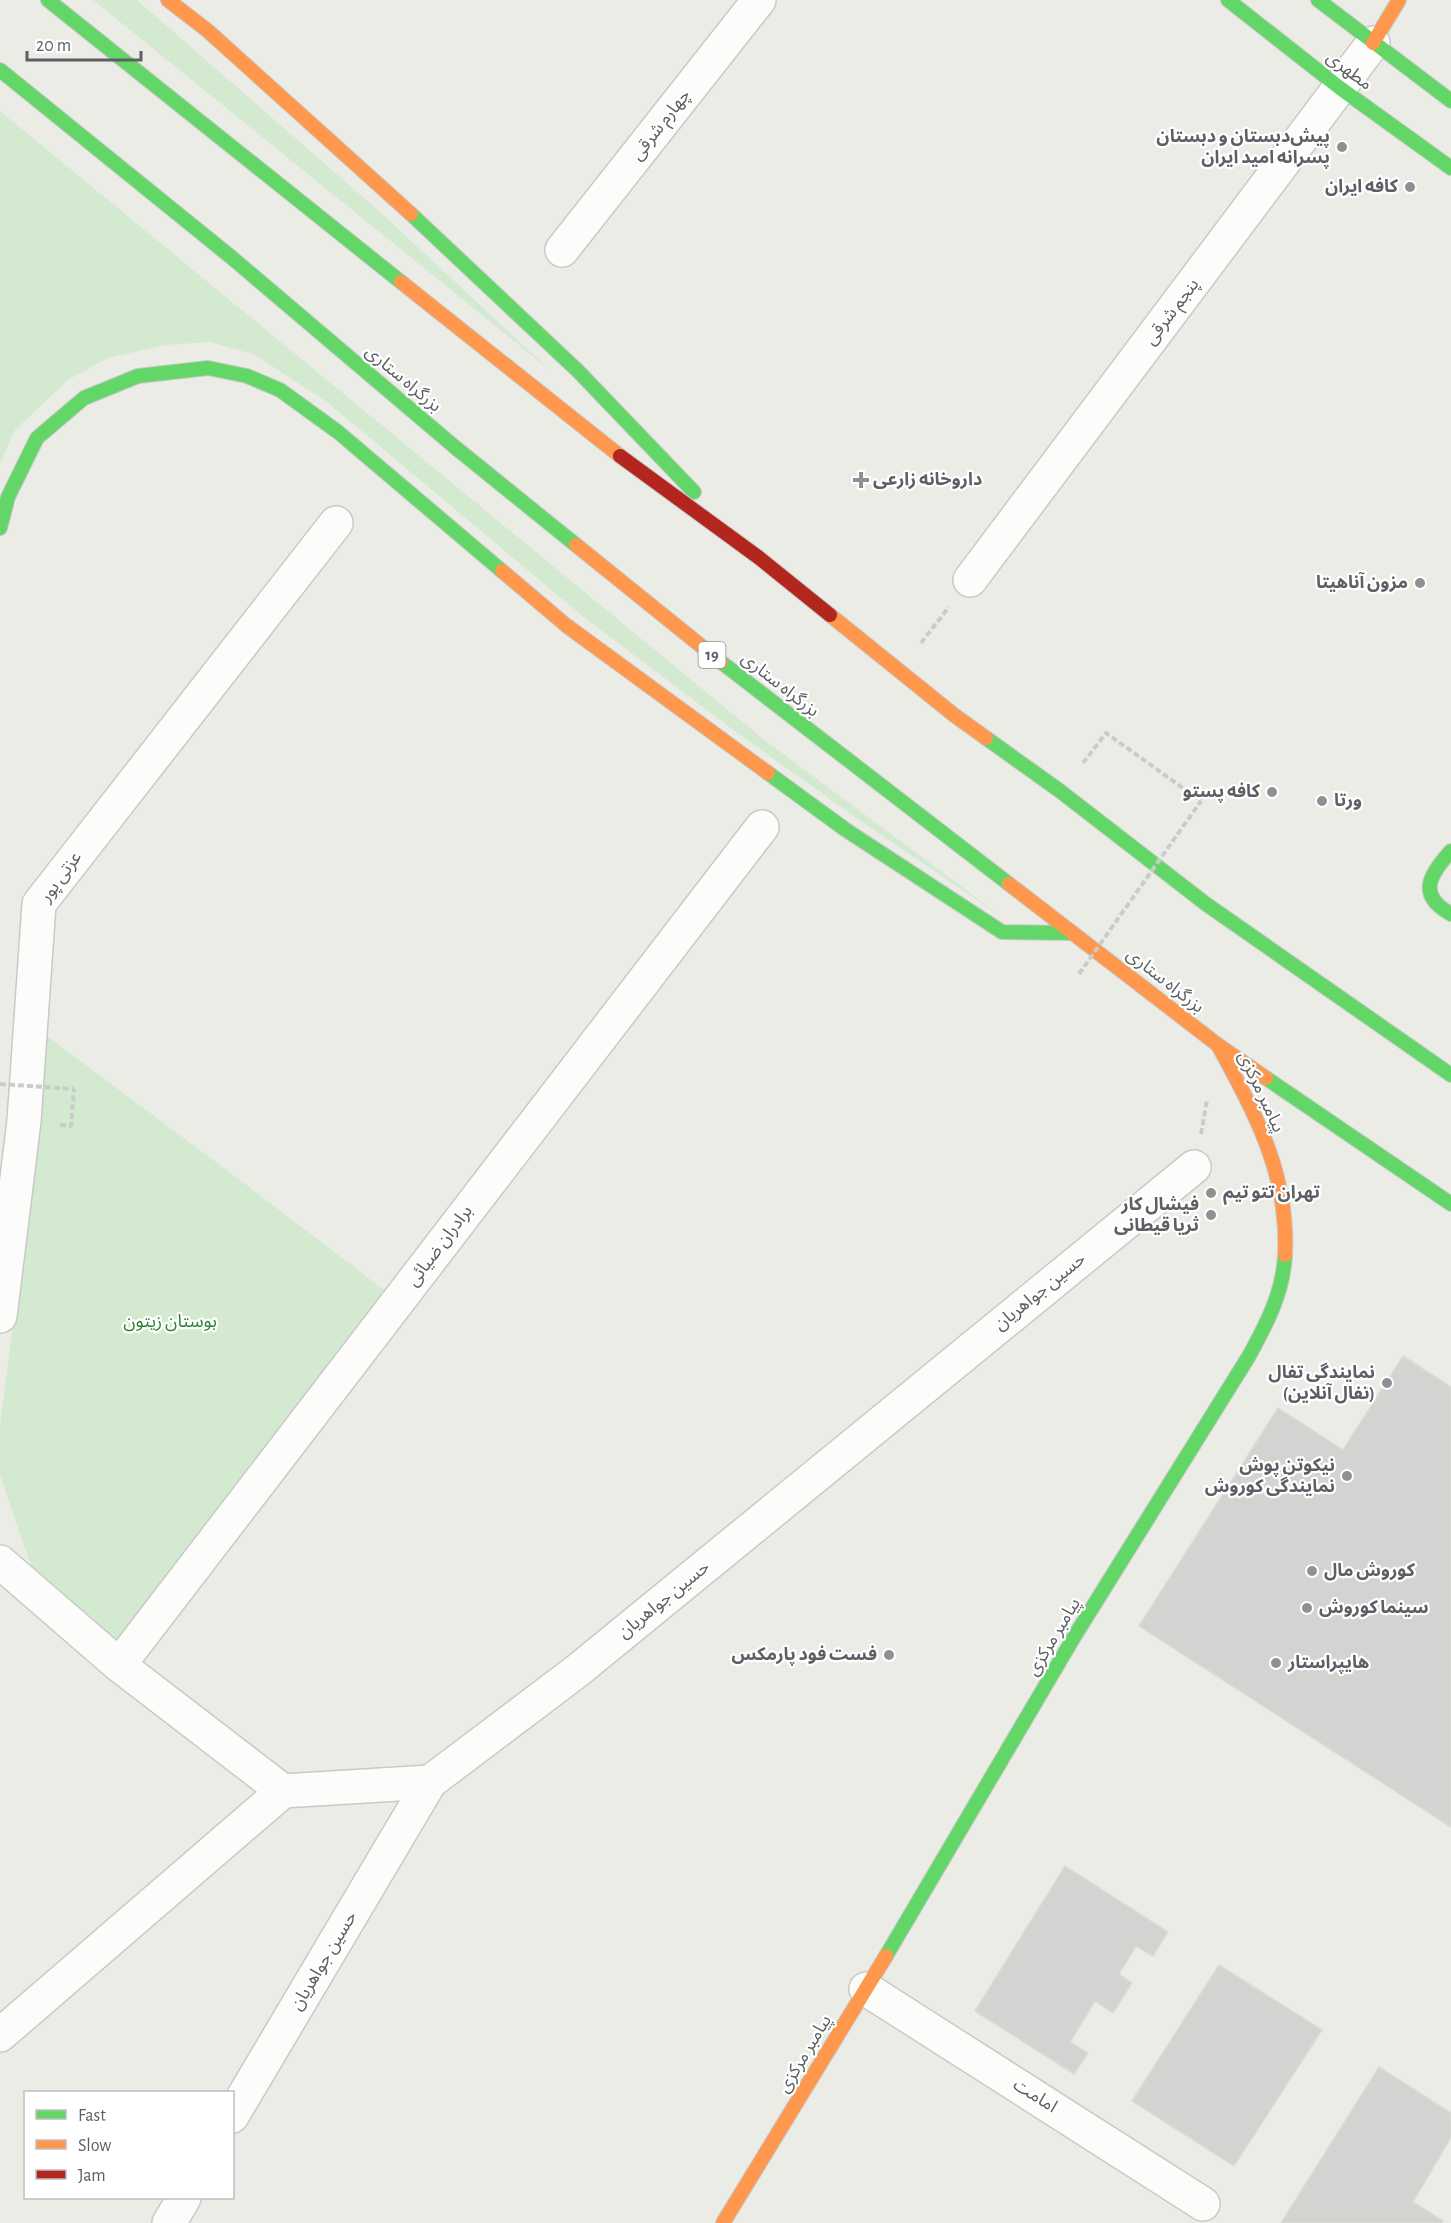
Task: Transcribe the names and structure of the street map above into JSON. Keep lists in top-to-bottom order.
{
  "streets": {
    "main road": [
      "مطهری",
      "بزرگراه ستاری",
      "19",
      "پیامبر مرکزی"
    ],
    "street": [
      "چهارم شرقی",
      "پنجم شرقی",
      "عزتی پور",
      "برادران ضیائی",
      "حسین جواهریان",
      "امامت"
    ]
  },
  "crossings": [
    ["مطهری", "پنجم شرقی"],
    ["بزرگراه ستاری", "پیامبر مرکزی"],
    ["پیامبر مرکزی", "امامت"]
  ],
  "parks": ["بوستان زیتون"],
  "places": {
    "other": [
      "پیش‌دبستان و دبستان پسرانه امید ایران",
      "کافه ایران",
      "مزون آناهیتا",
      "کافه پستو",
      "ورتا",
      "تهران تتو تیم",
      "فیشال کار ثریا قیطانی",
      "نمایندگی تفال (تفال آنلاین)",
      "نیکوتن پوش نمایندگی کوروش",
      "کوروش مال",
      "سینما کوروش",
      "فست فود پارمکس",
      "هایپراستار"
    ],
    "health": ["داروخانه زارعی"]
  },
  "legend": ["Fast", "Slow", "Jam"],
  "scale_bar": "20 m"
}
